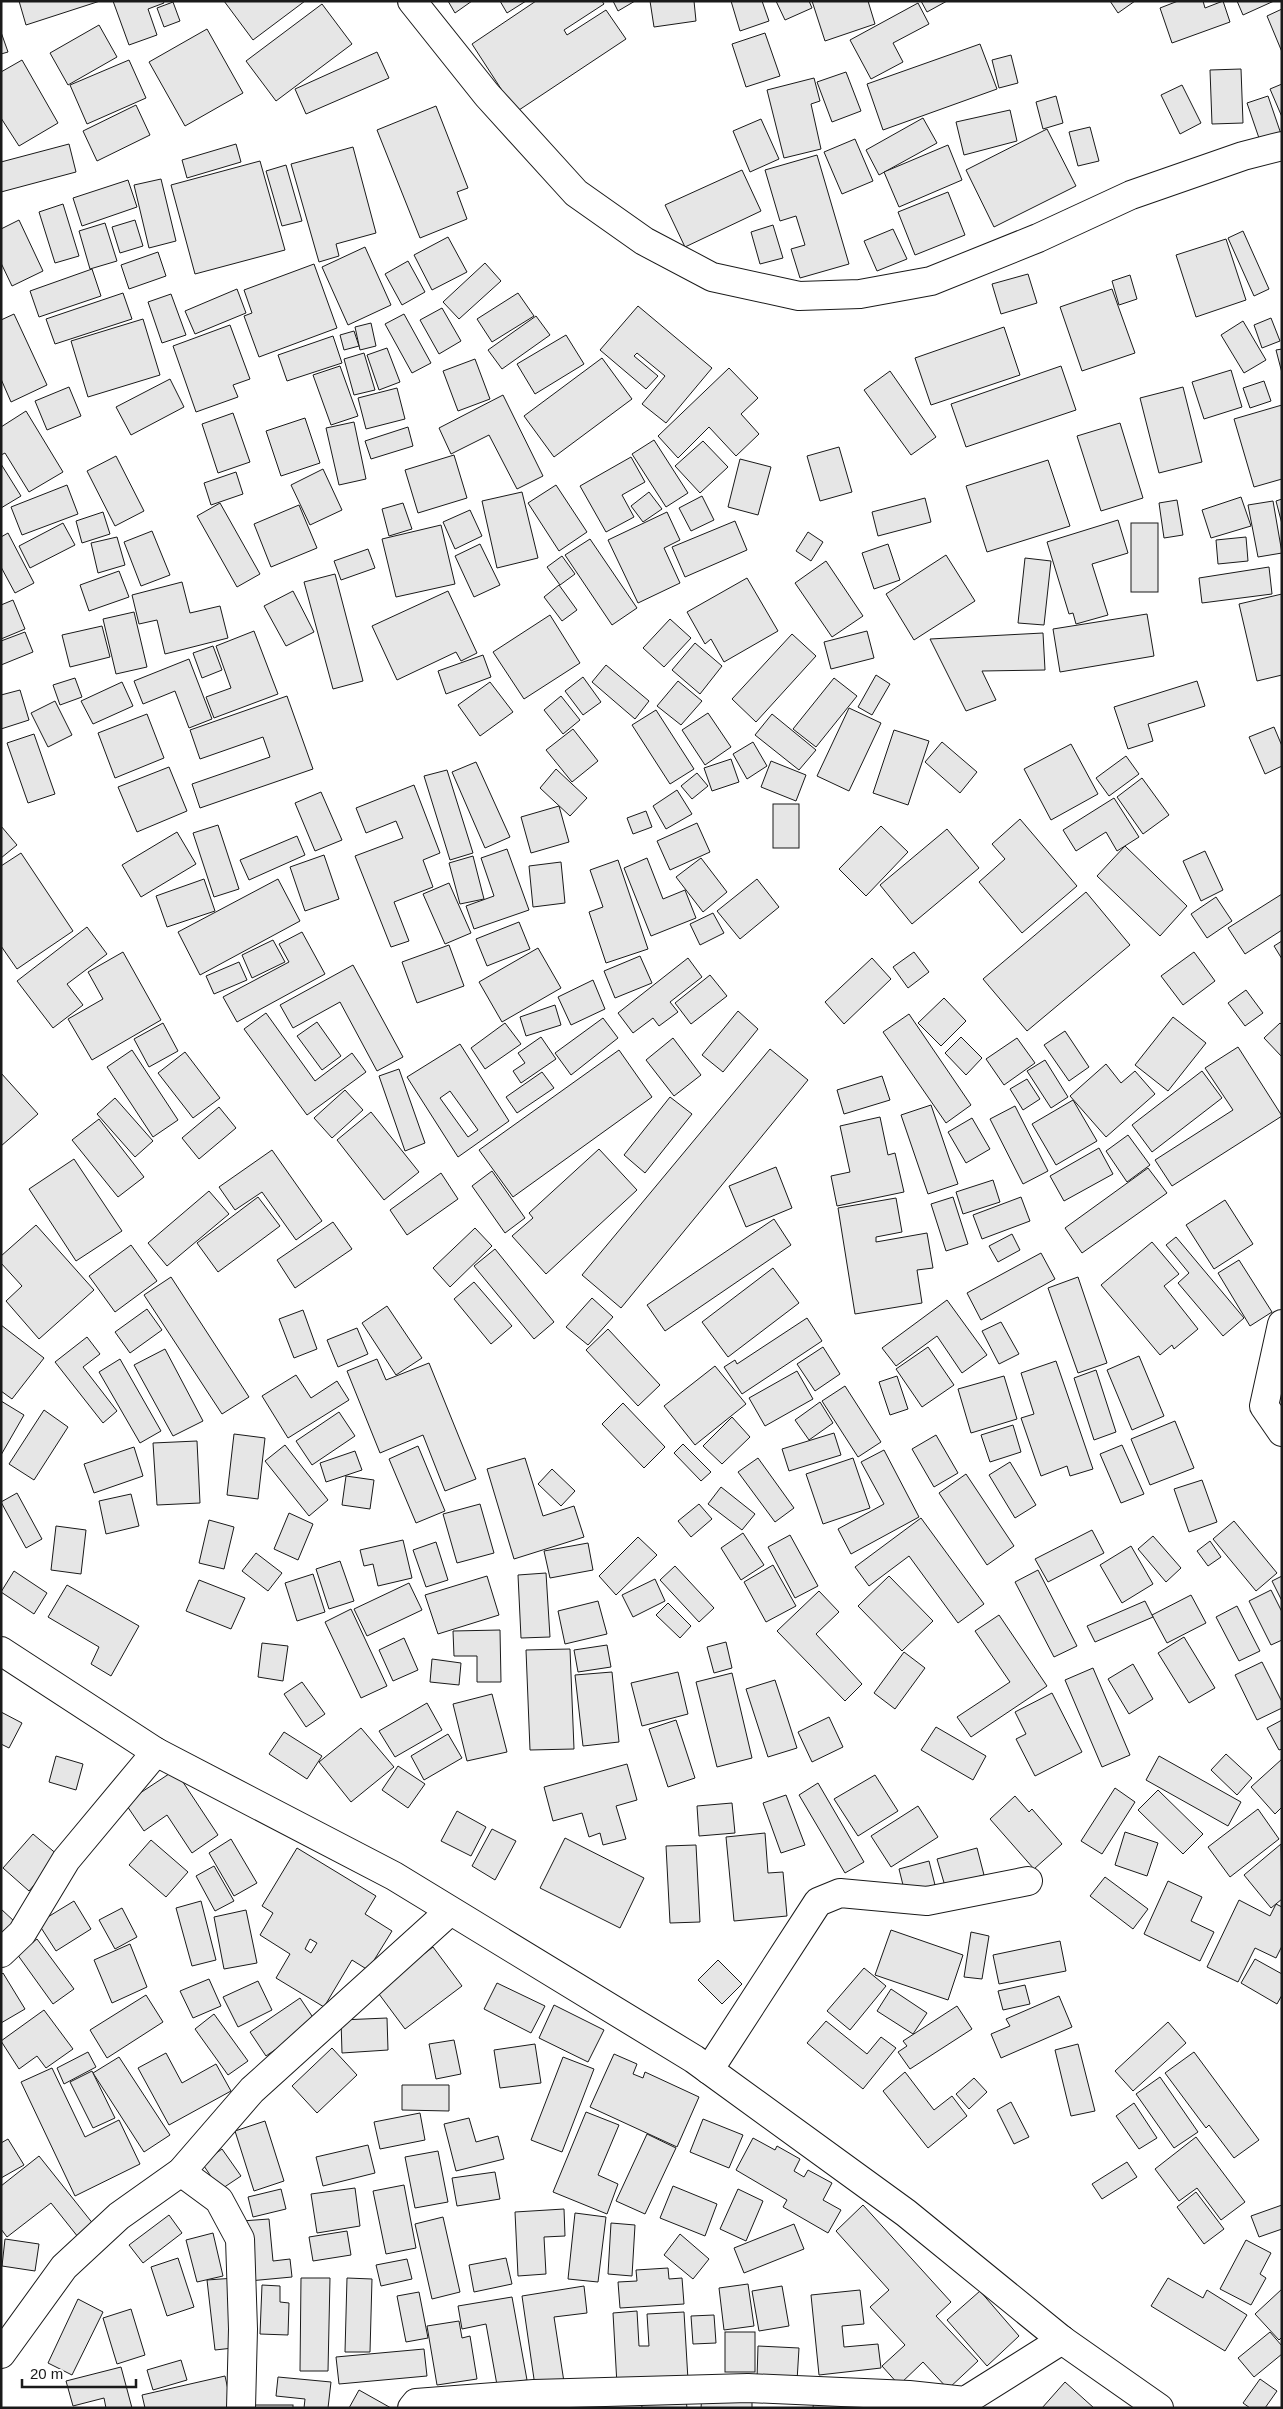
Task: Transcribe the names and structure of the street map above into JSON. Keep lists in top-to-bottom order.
{
  "scale_bar": "20 m"
}
